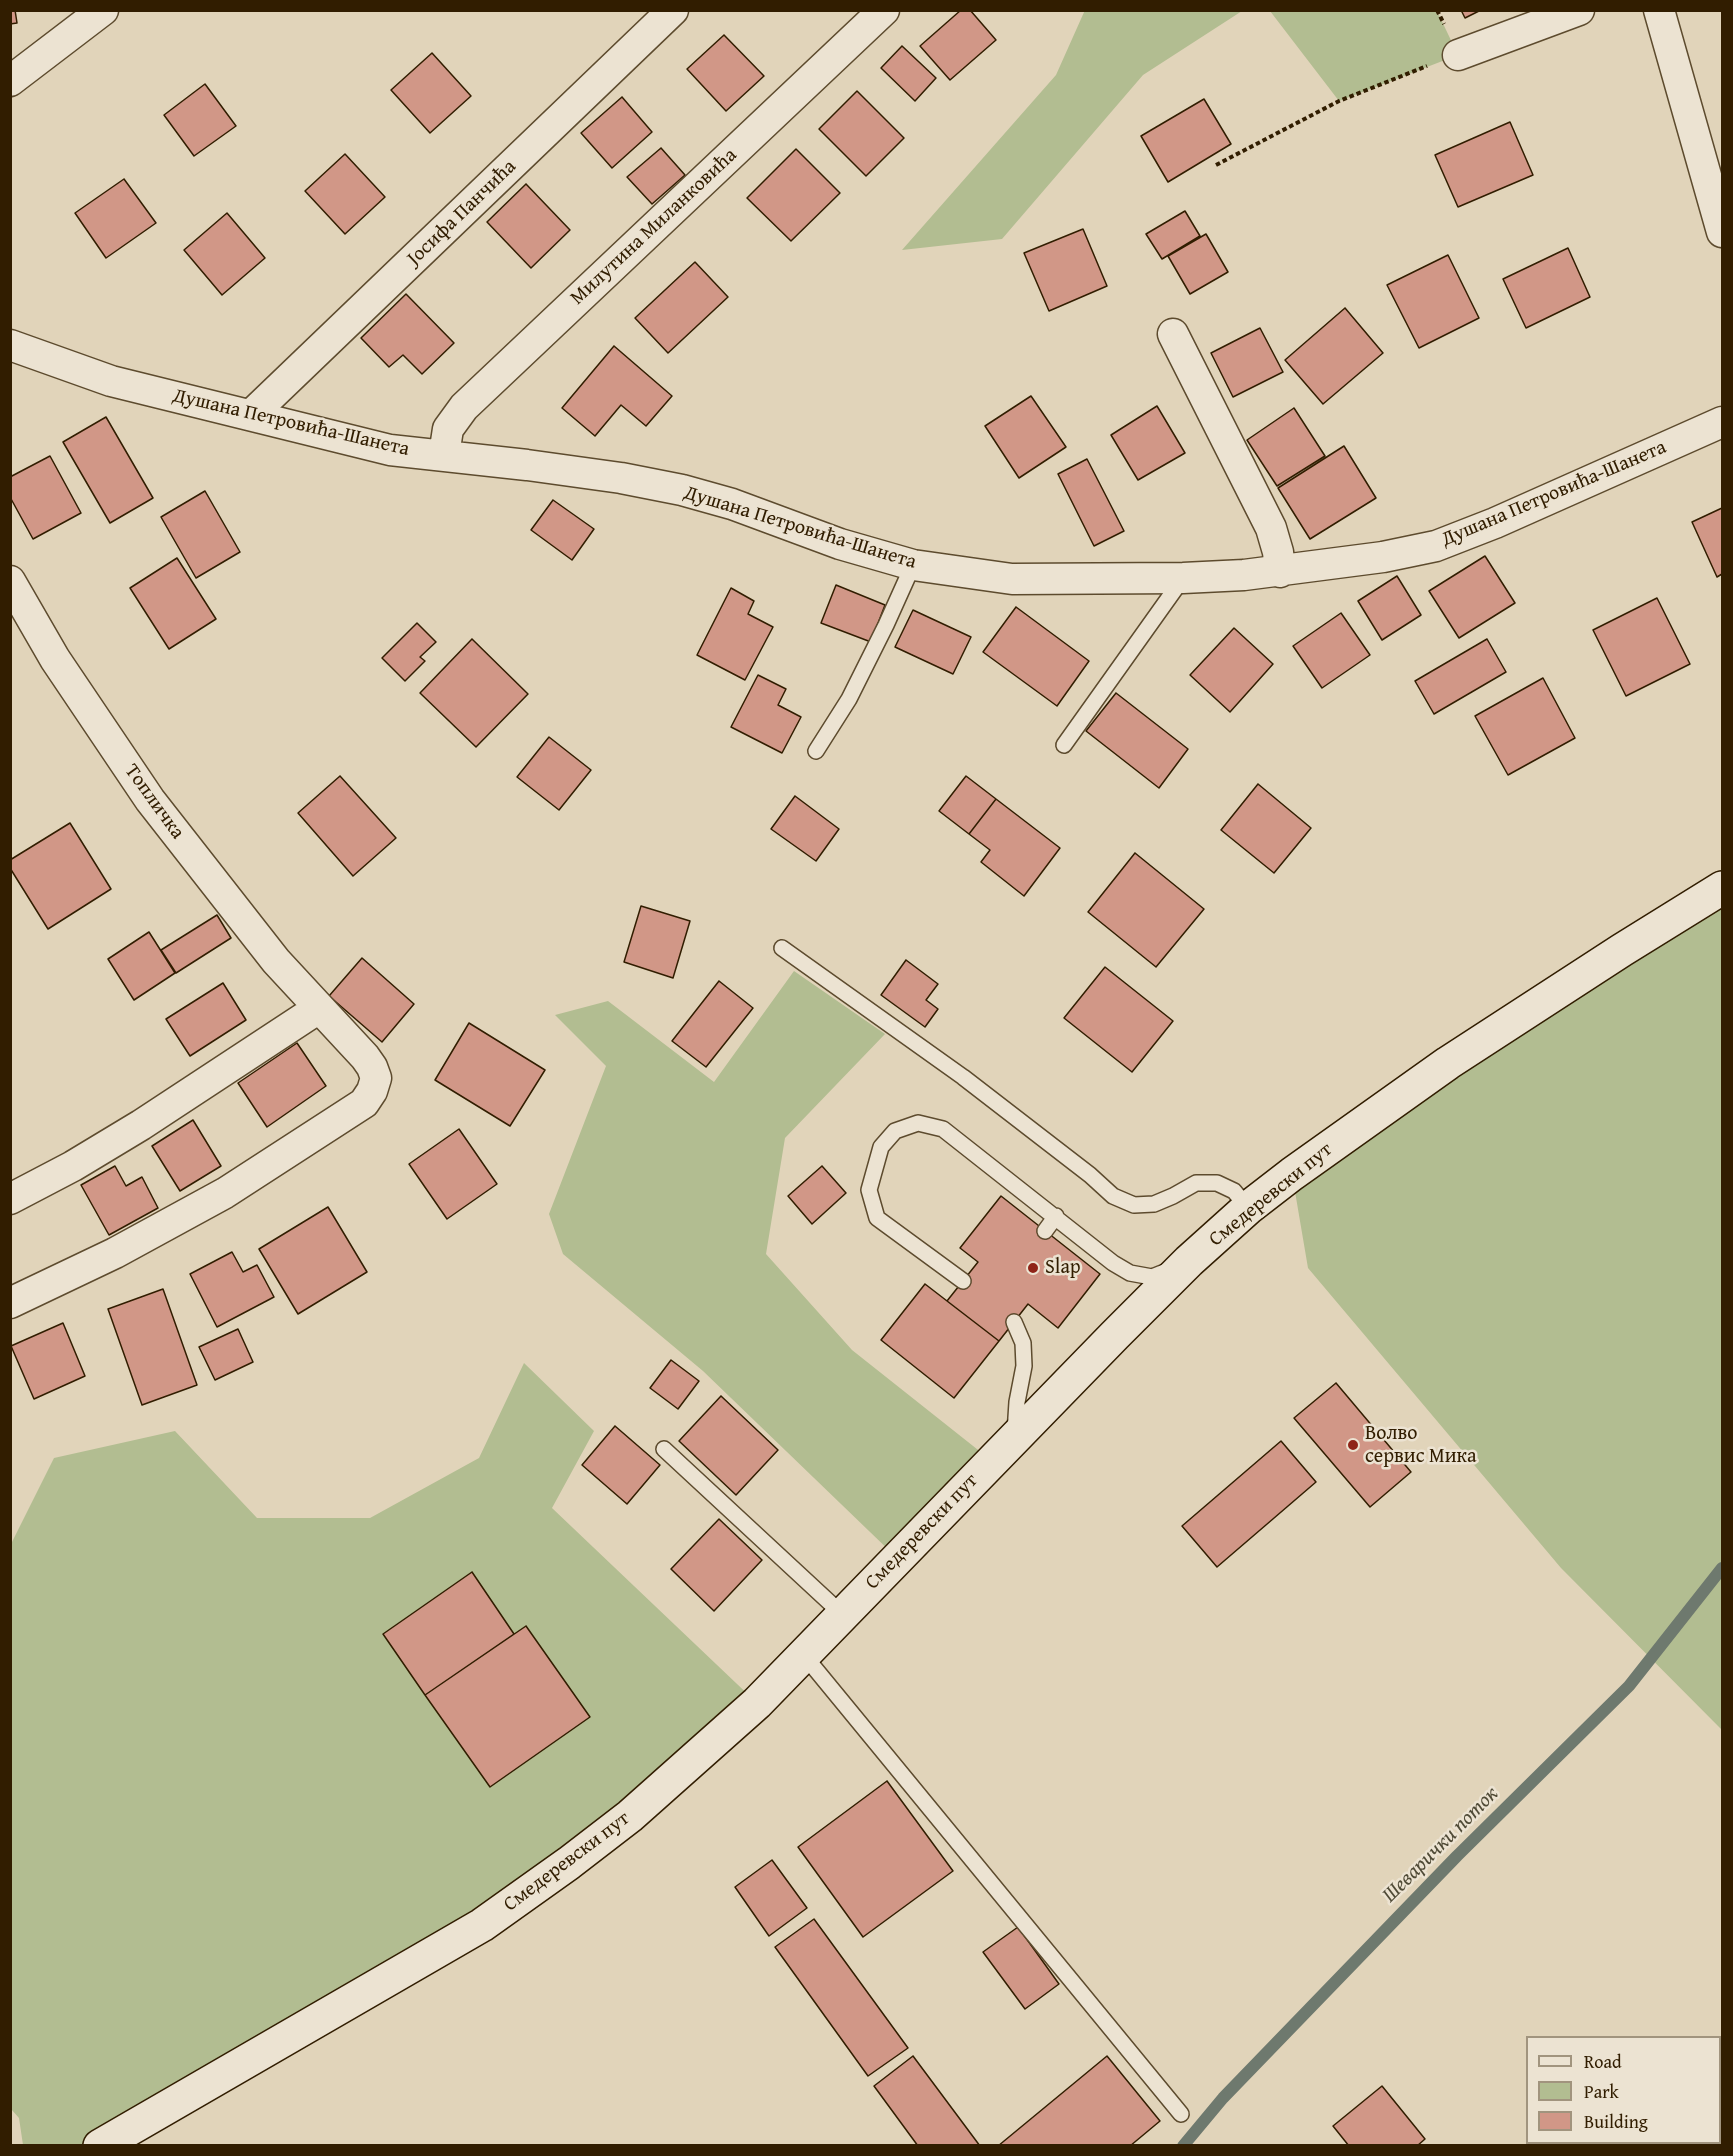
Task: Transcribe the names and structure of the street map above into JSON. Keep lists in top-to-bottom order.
{
  "streets": {
    "main road": ["Смедеревски пут"],
    "street": [
      "Јосифа Панчића",
      "Милутина Миланковића",
      "Душана Петровића-Шанета",
      "Топличка"
    ]
  },
  "crossings": [
    ["Јосифа Панчића", "Душана Петровића-Шанета"],
    ["Милутина Миланковића", "Душана Петровића-Шанета"]
  ],
  "water": ["Шеварички поток"],
  "places": ["Slap", "Волво сервис Мика"],
  "legend": ["Road", "Park", "Building"]
}
